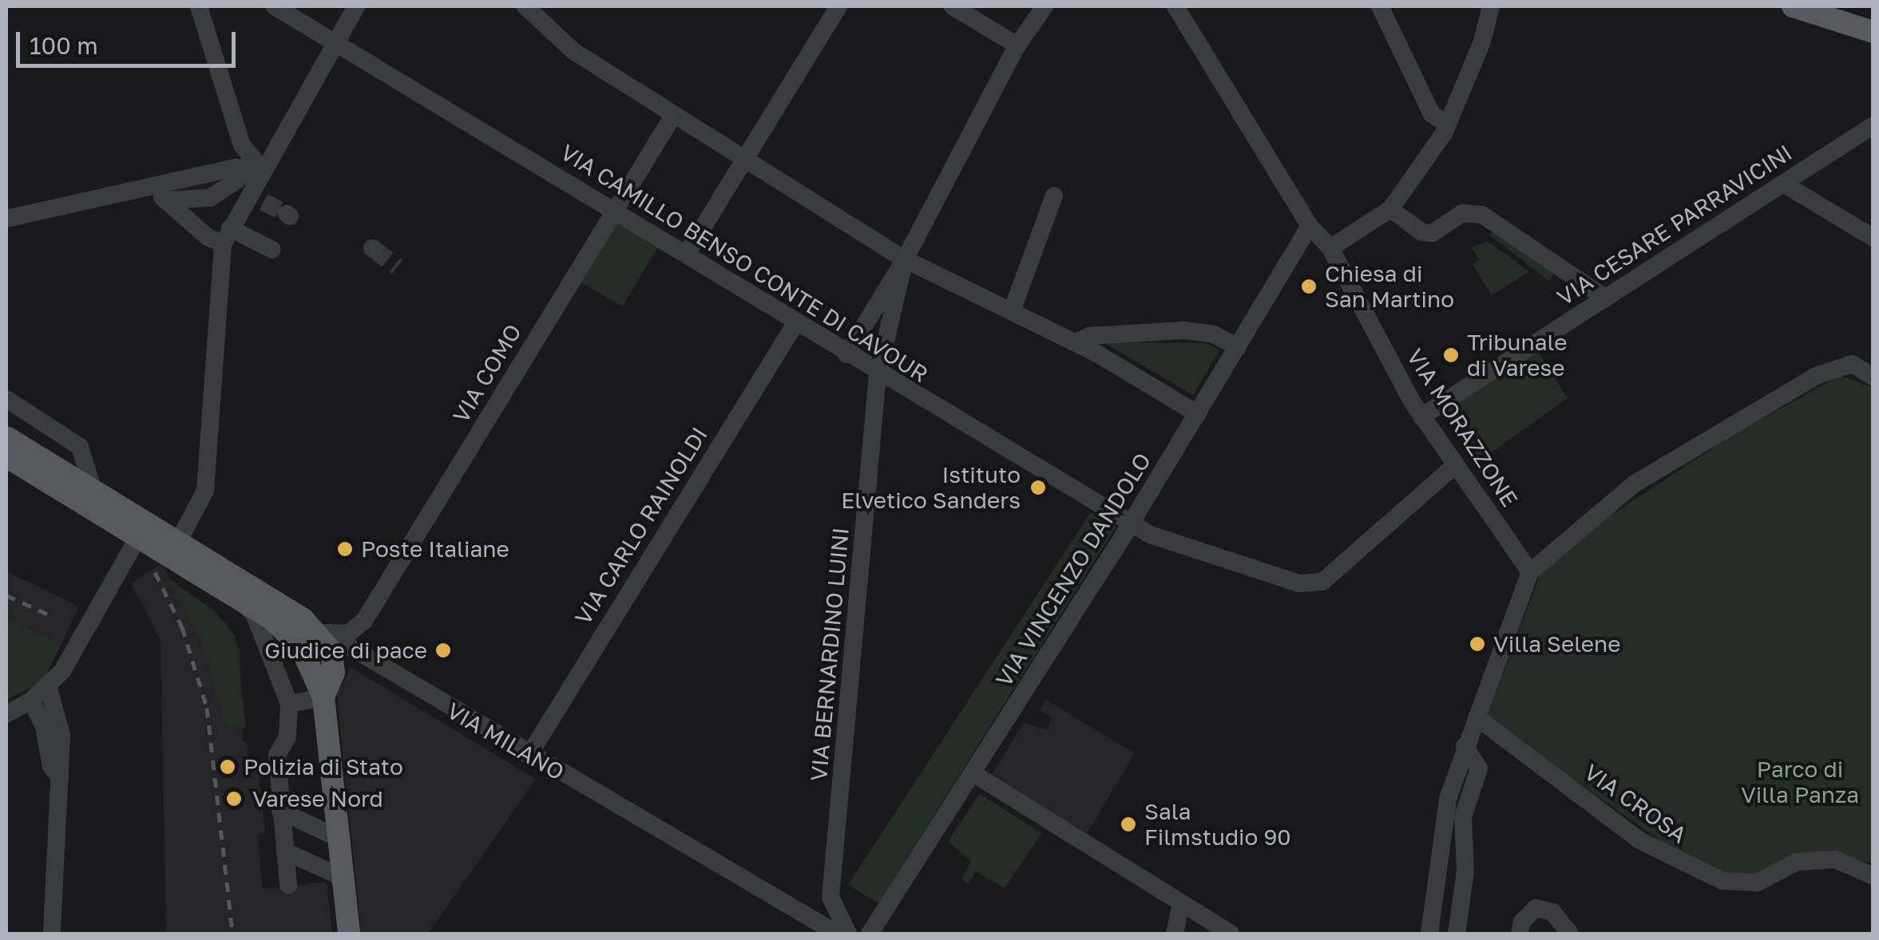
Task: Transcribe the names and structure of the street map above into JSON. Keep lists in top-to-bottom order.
{
  "streets": {
    "main road": ["VIA MILANO"],
    "street": [
      "VIA CESARE PARRAVICINI",
      "VIA CAMILLO BENSO CONTE DI CAVOUR",
      "VIA COMO",
      "VIA MORAZZONE",
      "VIA CARLO RAINOLDI",
      "VIA VINCENZO DANDOLO",
      "VIA BERNARDINO LUINI",
      "VIA CROSA"
    ]
  },
  "crossings": [
    ["VIA CESARE PARRAVICINI", "VIA MORAZZONE"],
    ["VIA CAMILLO BENSO CONTE DI CAVOUR", "VIA COMO"],
    ["VIA CAMILLO BENSO CONTE DI CAVOUR", "VIA MORAZZONE"],
    ["VIA CAMILLO BENSO CONTE DI CAVOUR", "VIA CARLO RAINOLDI"],
    ["VIA CAMILLO BENSO CONTE DI CAVOUR", "VIA VINCENZO DANDOLO"],
    ["VIA CAMILLO BENSO CONTE DI CAVOUR", "VIA BERNARDINO LUINI"],
    ["VIA COMO", "VIA MILANO"],
    ["VIA MORAZZONE", "VIA VINCENZO DANDOLO"],
    ["VIA CARLO RAINOLDI", "VIA MILANO"]
  ],
  "parks": ["Parco di Villa Panza"],
  "places": [
    "Chiesa di San Martino",
    "Tribunale di Varese",
    "Istituto Elvetico Sanders",
    "Poste Italiane",
    "Villa Selene",
    "Giudice di pace",
    "Polizia di Stato",
    "Varese Nord",
    "Sala Filmstudio 90"
  ],
  "scale_bar": "100 m"
}
